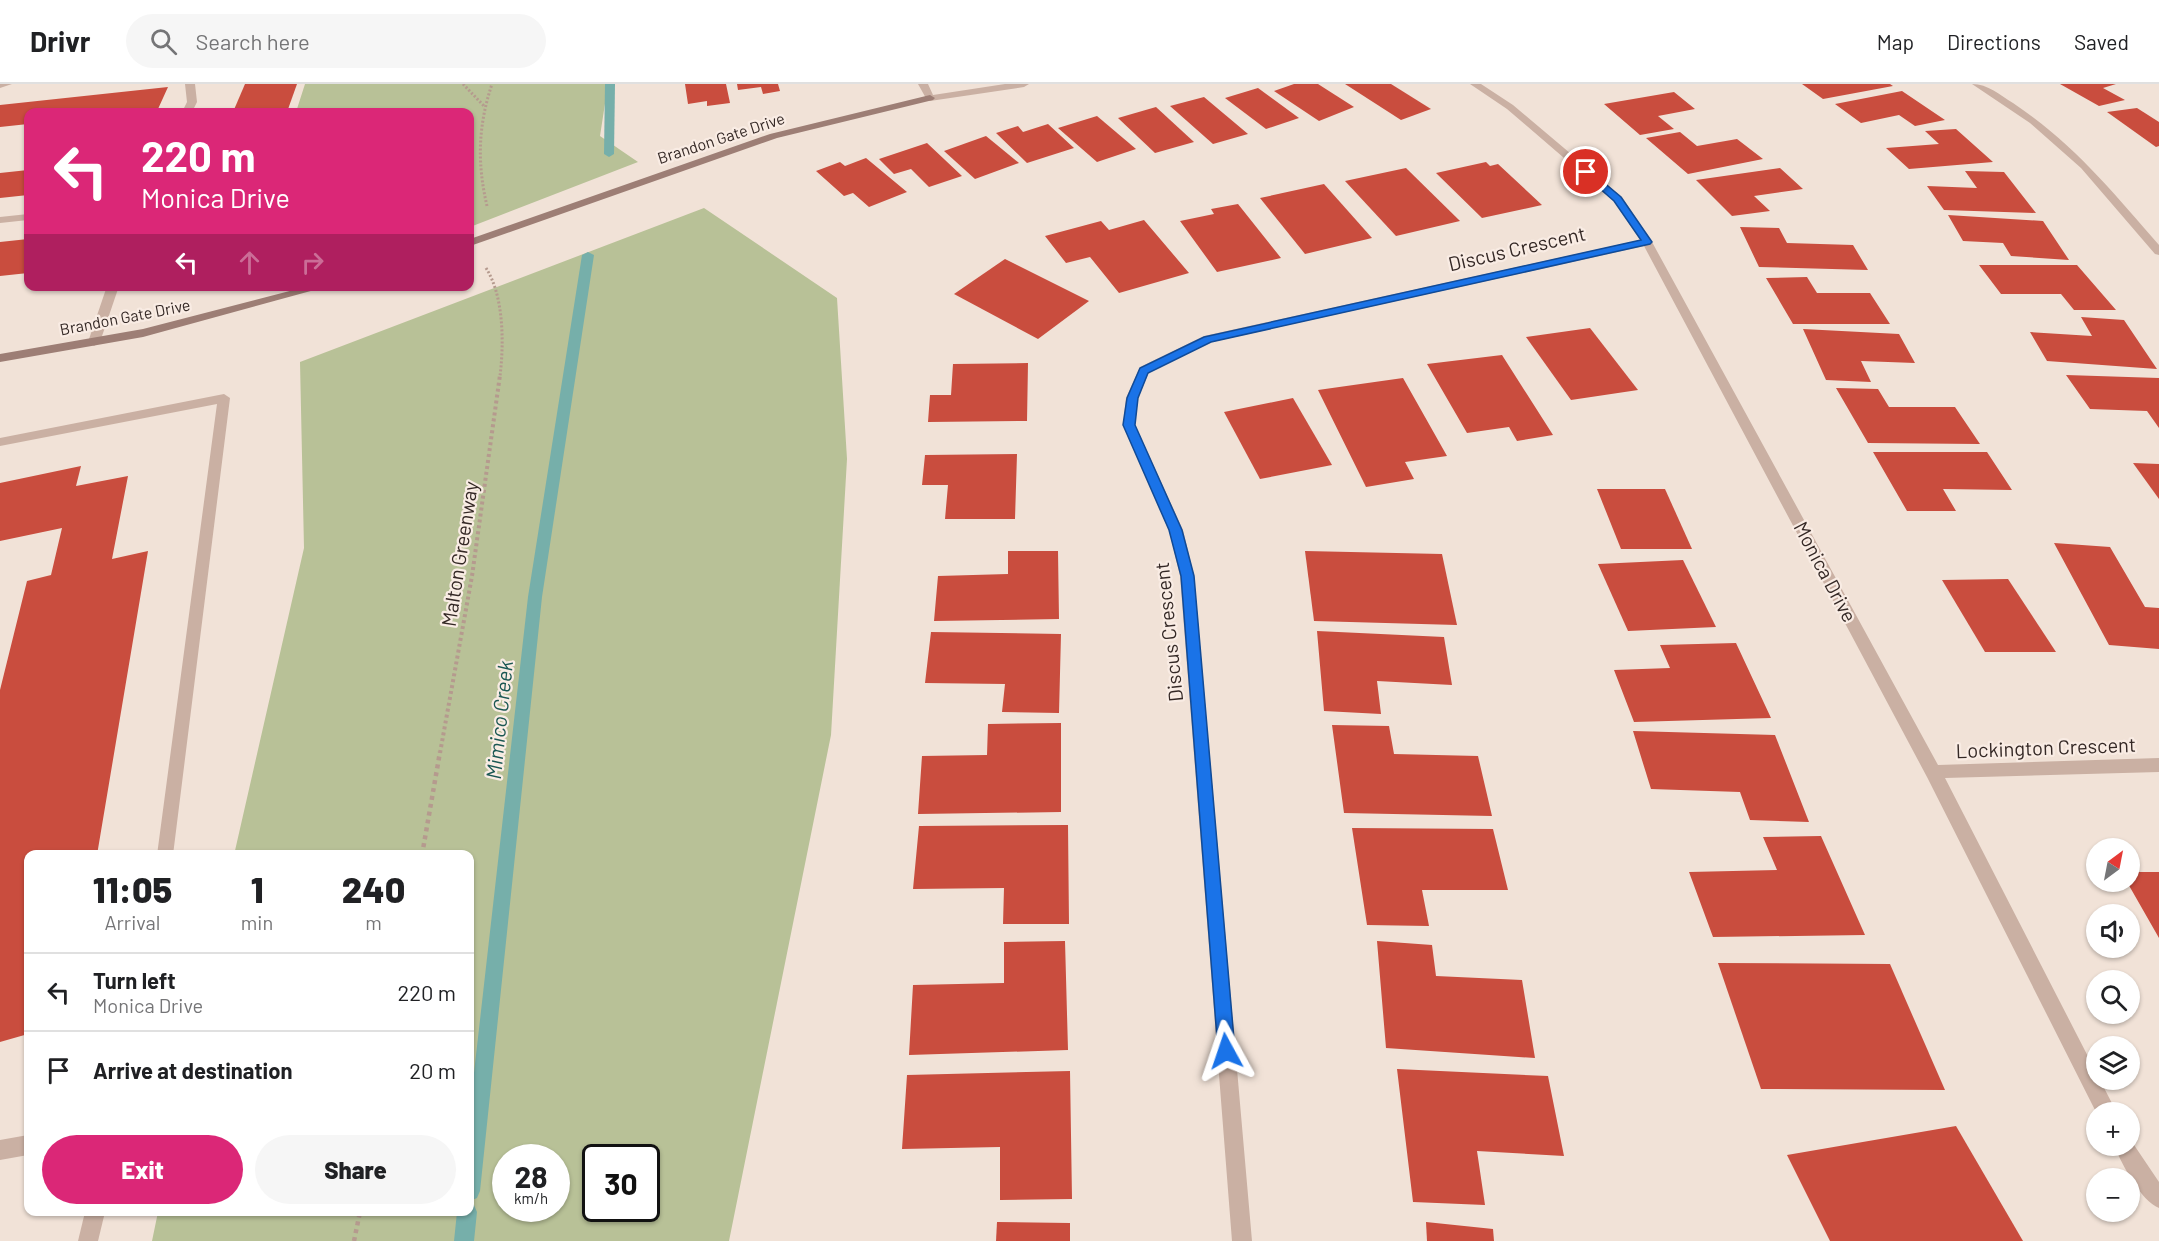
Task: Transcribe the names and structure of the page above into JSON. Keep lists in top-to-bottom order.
{
  "streets": {
    "street": [
      "Brandon Gate Drive",
      "Discus Crescent",
      "Monica Drive",
      "Lockington Crescent"
    ],
    "path": ["Malton Greenway"]
  },
  "crossings": [
    ["Discus Crescent", "Monica Drive"],
    ["Monica Drive", "Lockington Crescent"]
  ],
  "water": ["Mimico Creek"],
  "north": "top right",
  "page": {
    "header": "Drivr",
    "search": "Search here",
    "nav": ["Map", "Directions", "Saved"],
    "turn": ["220 m", "Monica Drive"],
    "map_buttons": ["+", "−"],
    "eta": [
      "11:05",
      "Arrival",
      "1",
      "min",
      "240",
      "m"
    ],
    "list": [
      {
        "name": "Turn left",
        "note": "Monica Drive",
        "value": "220 m"
      },
      {
        "name": "Arrive at destination",
        "value": "20 m"
      }
    ],
    "buttons": ["Exit", "Share"],
    "speed": "28 km/h",
    "limit": "30"
  }
}
